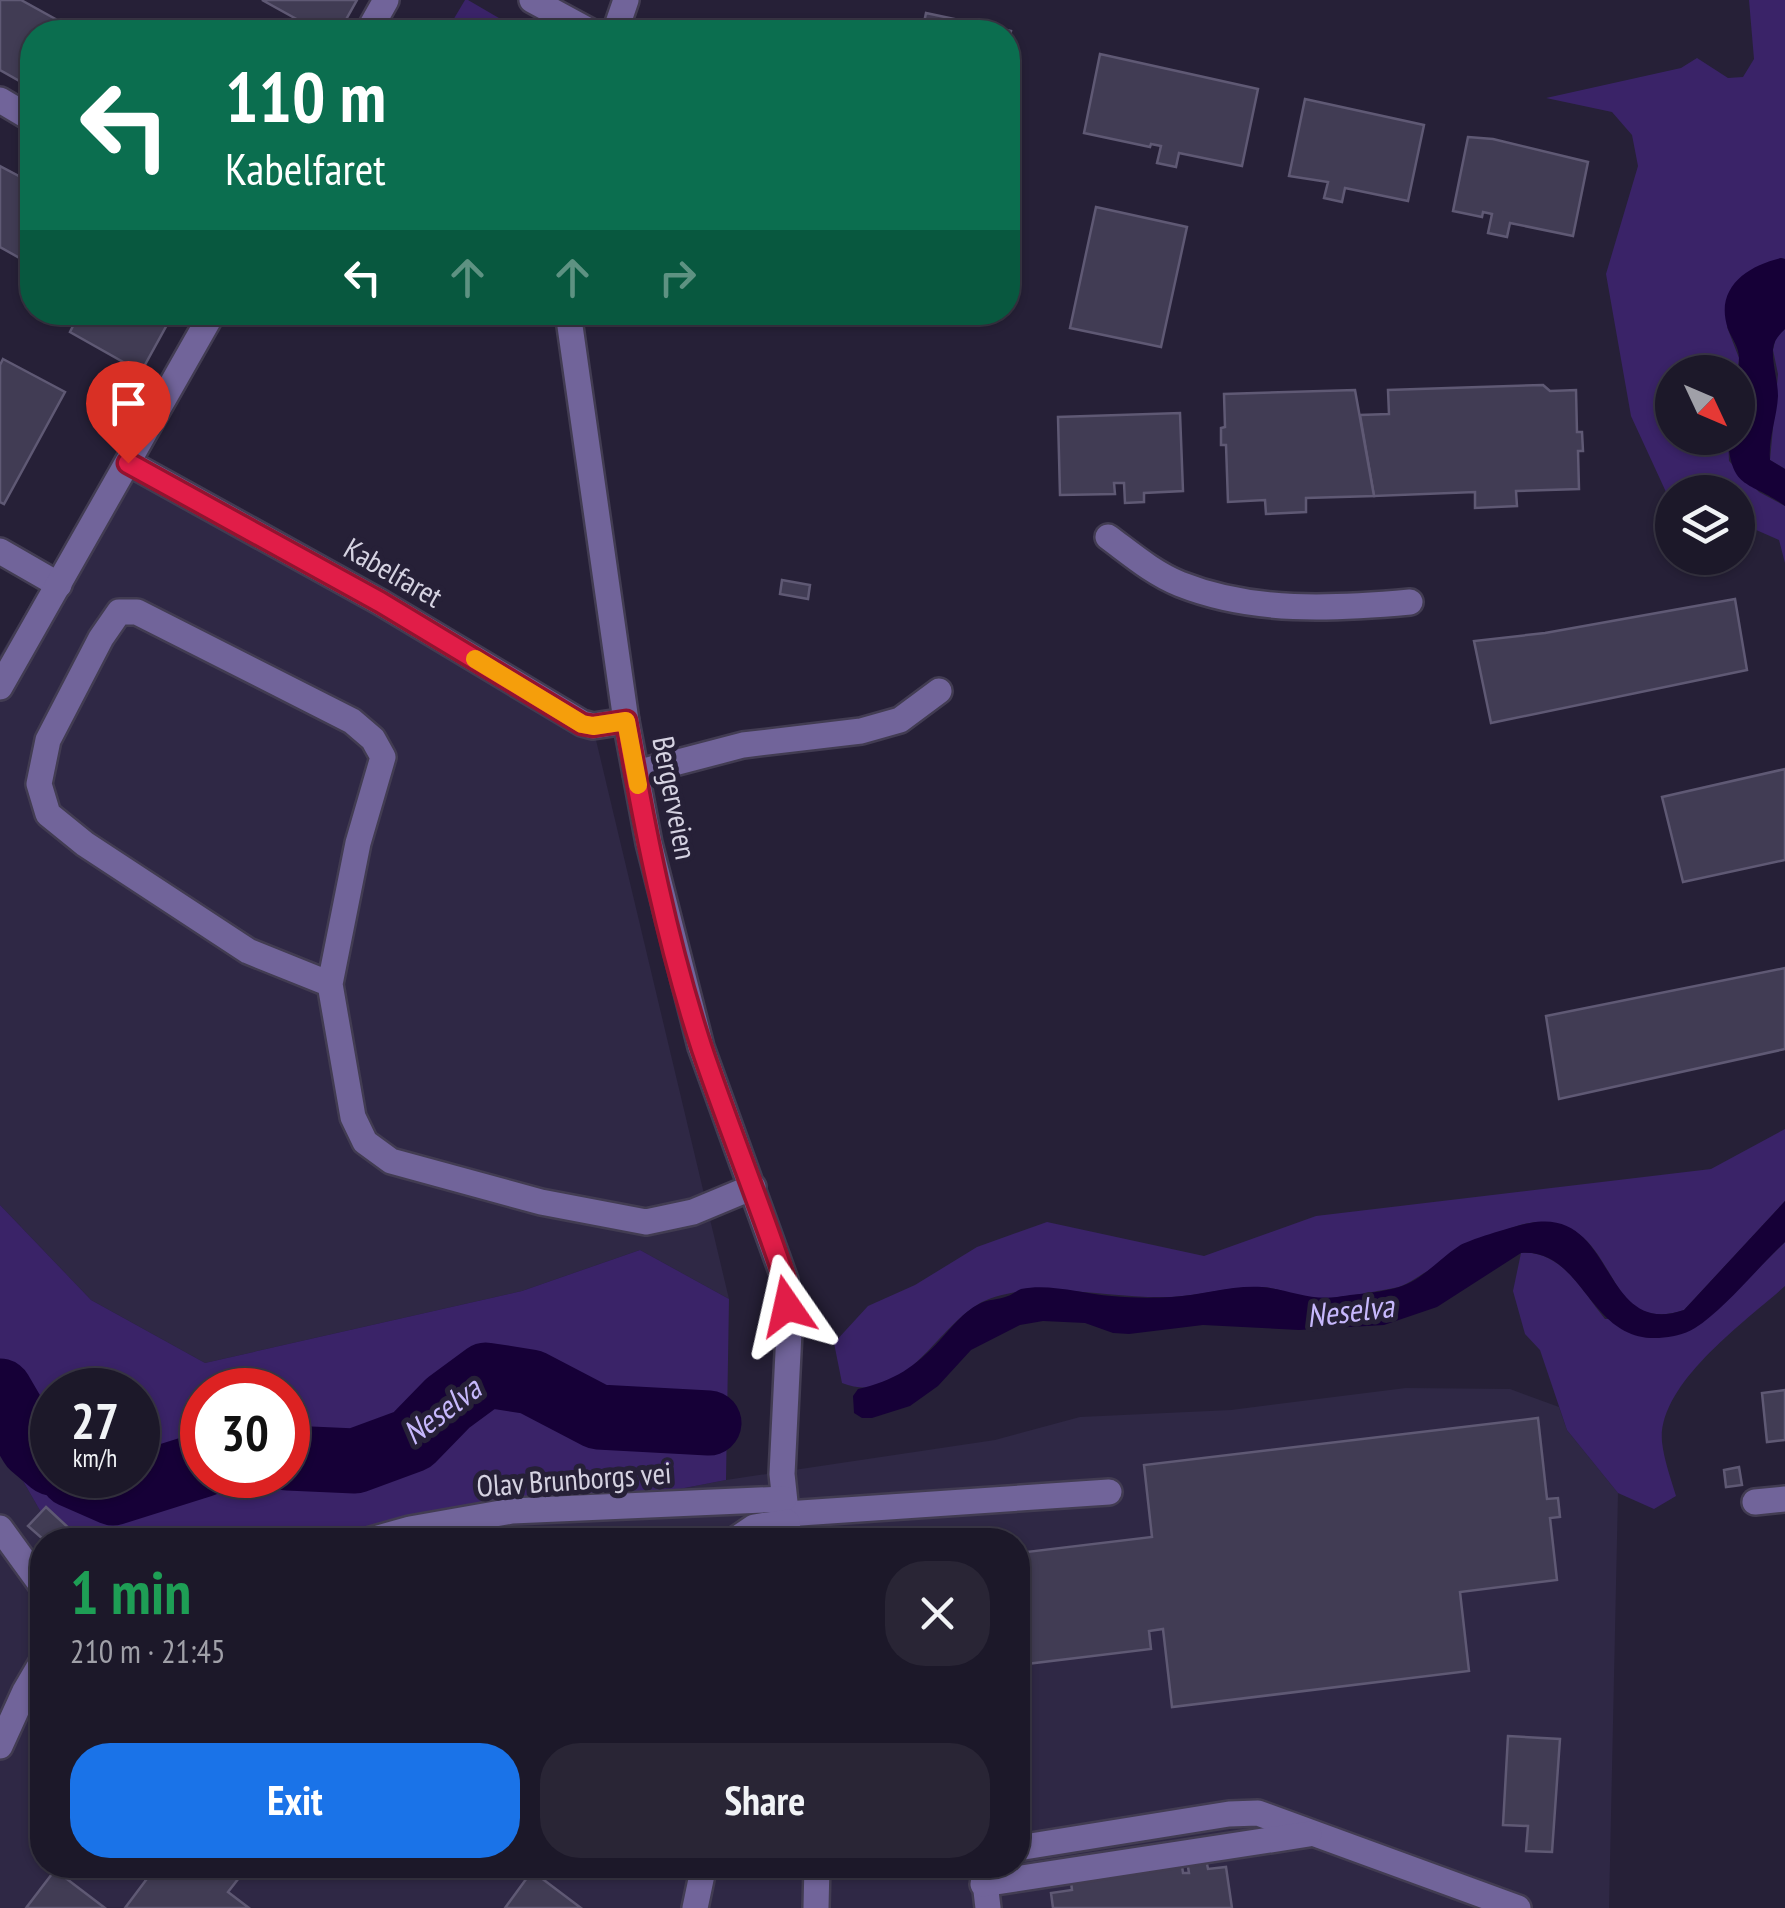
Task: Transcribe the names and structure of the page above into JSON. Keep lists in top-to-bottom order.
{
  "streets": {
    "street": ["Kabelfaret", "Bergerveien", "Olav Brunborgs vei"]
  },
  "crossings": [
    ["Kabelfaret", "Bergerveien"],
    ["Bergerveien", "Olav Brunborgs vei"]
  ],
  "water": ["Neselva"],
  "north": "bottom right",
  "page": {
    "turn": ["110 m", "Kabelfaret"],
    "speed": "27 km/h",
    "limit": "30",
    "heading": ["1 min", "210 m · 21:45"],
    "buttons": ["Exit", "Share"]
  }
}
